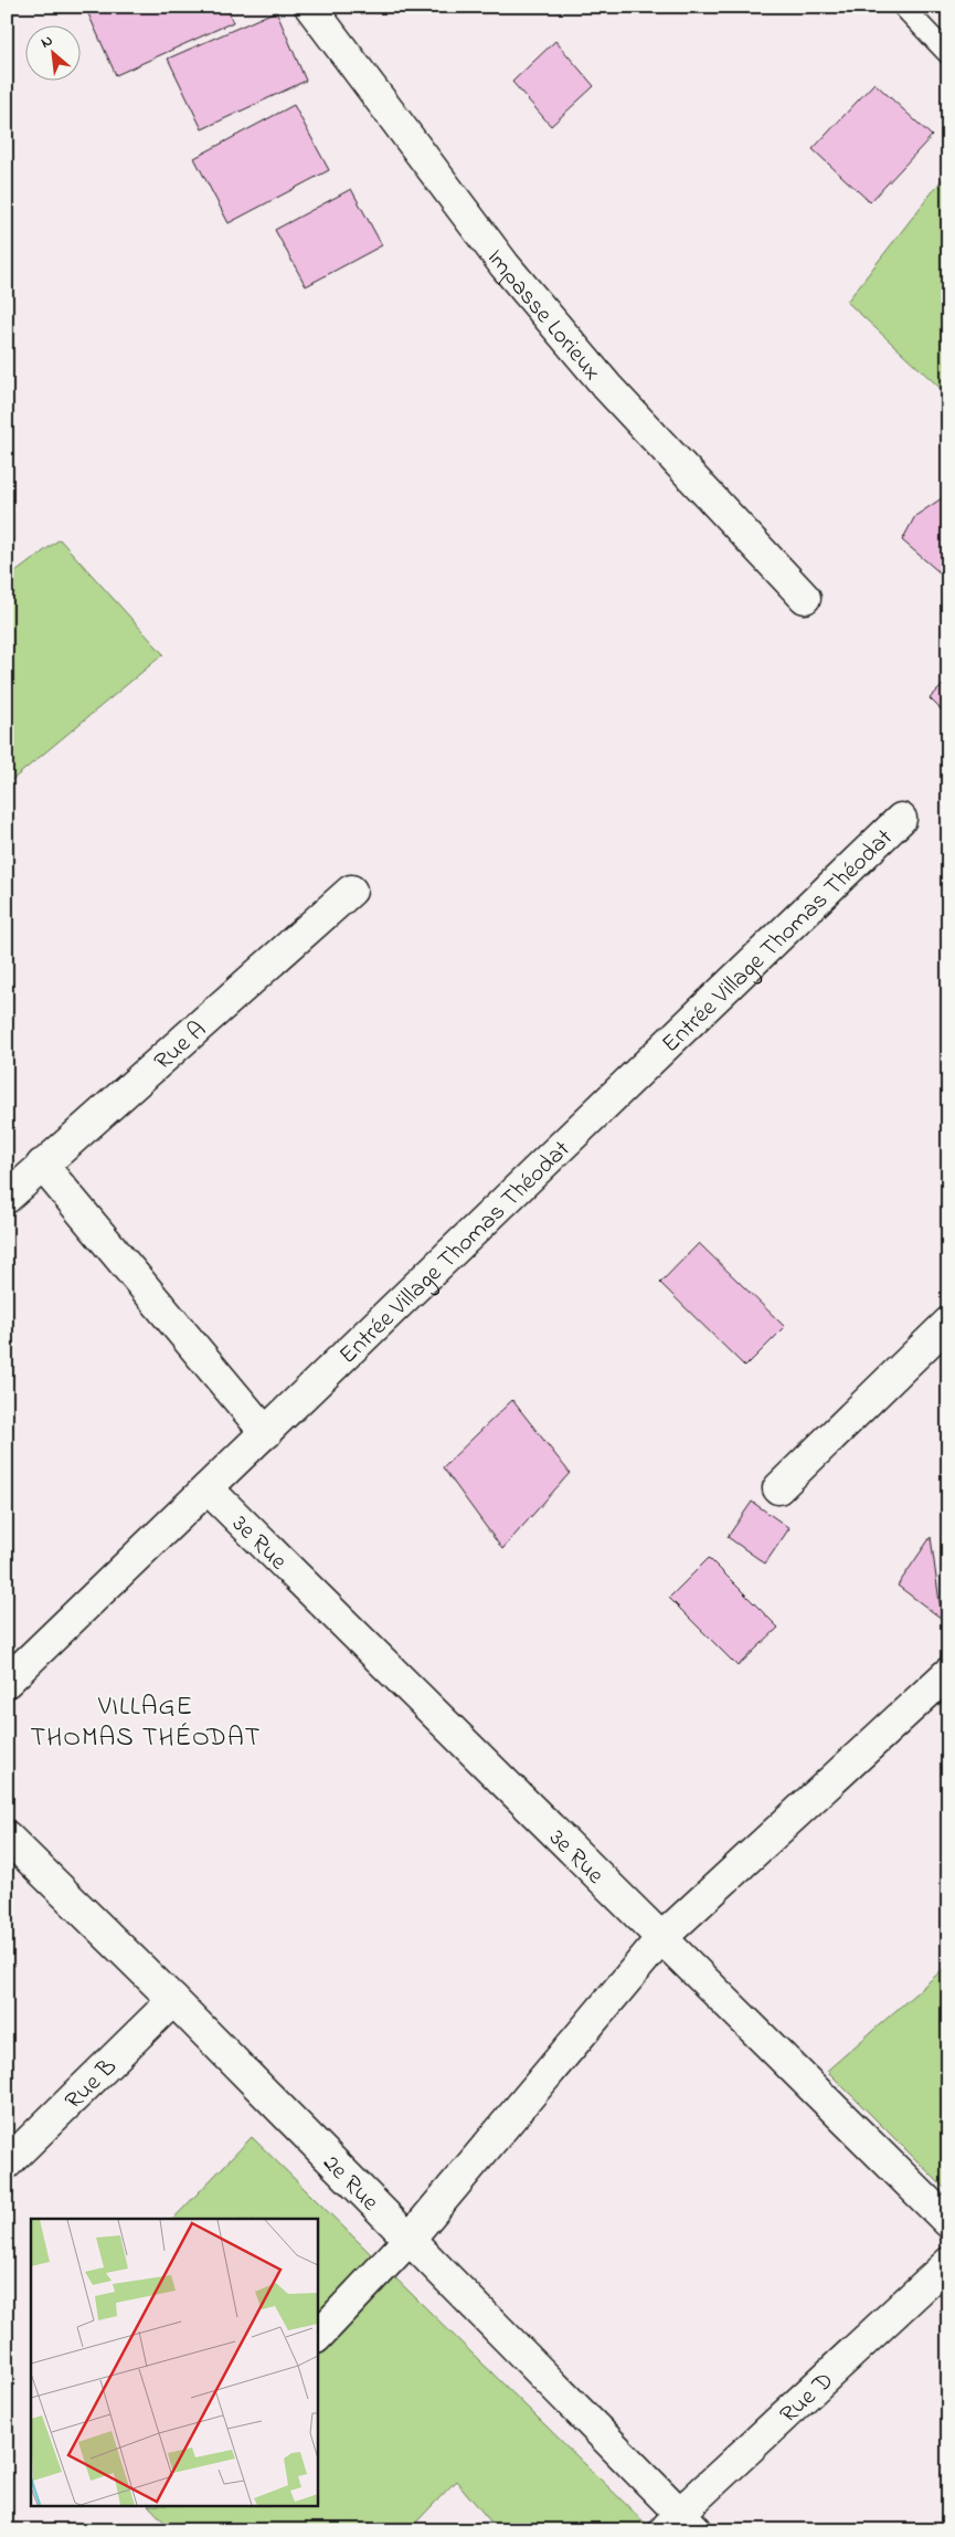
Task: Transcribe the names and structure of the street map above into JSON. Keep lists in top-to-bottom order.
{
  "streets": {
    "street": [
      "Impasse Lorieux",
      "Entrée Village Thomas Théodat",
      "Rue A",
      "3e Rue",
      "Rue B",
      "2e Rue",
      "Rue D"
    ]
  },
  "crossings": [
    ["Entrée Village Thomas Théodat", "3e Rue"],
    ["Rue B", "2e Rue"],
    ["2e Rue", "Rue D"]
  ],
  "districts": ["VILLAGE THOMAS THÉODAT"],
  "north": "top left"
}
